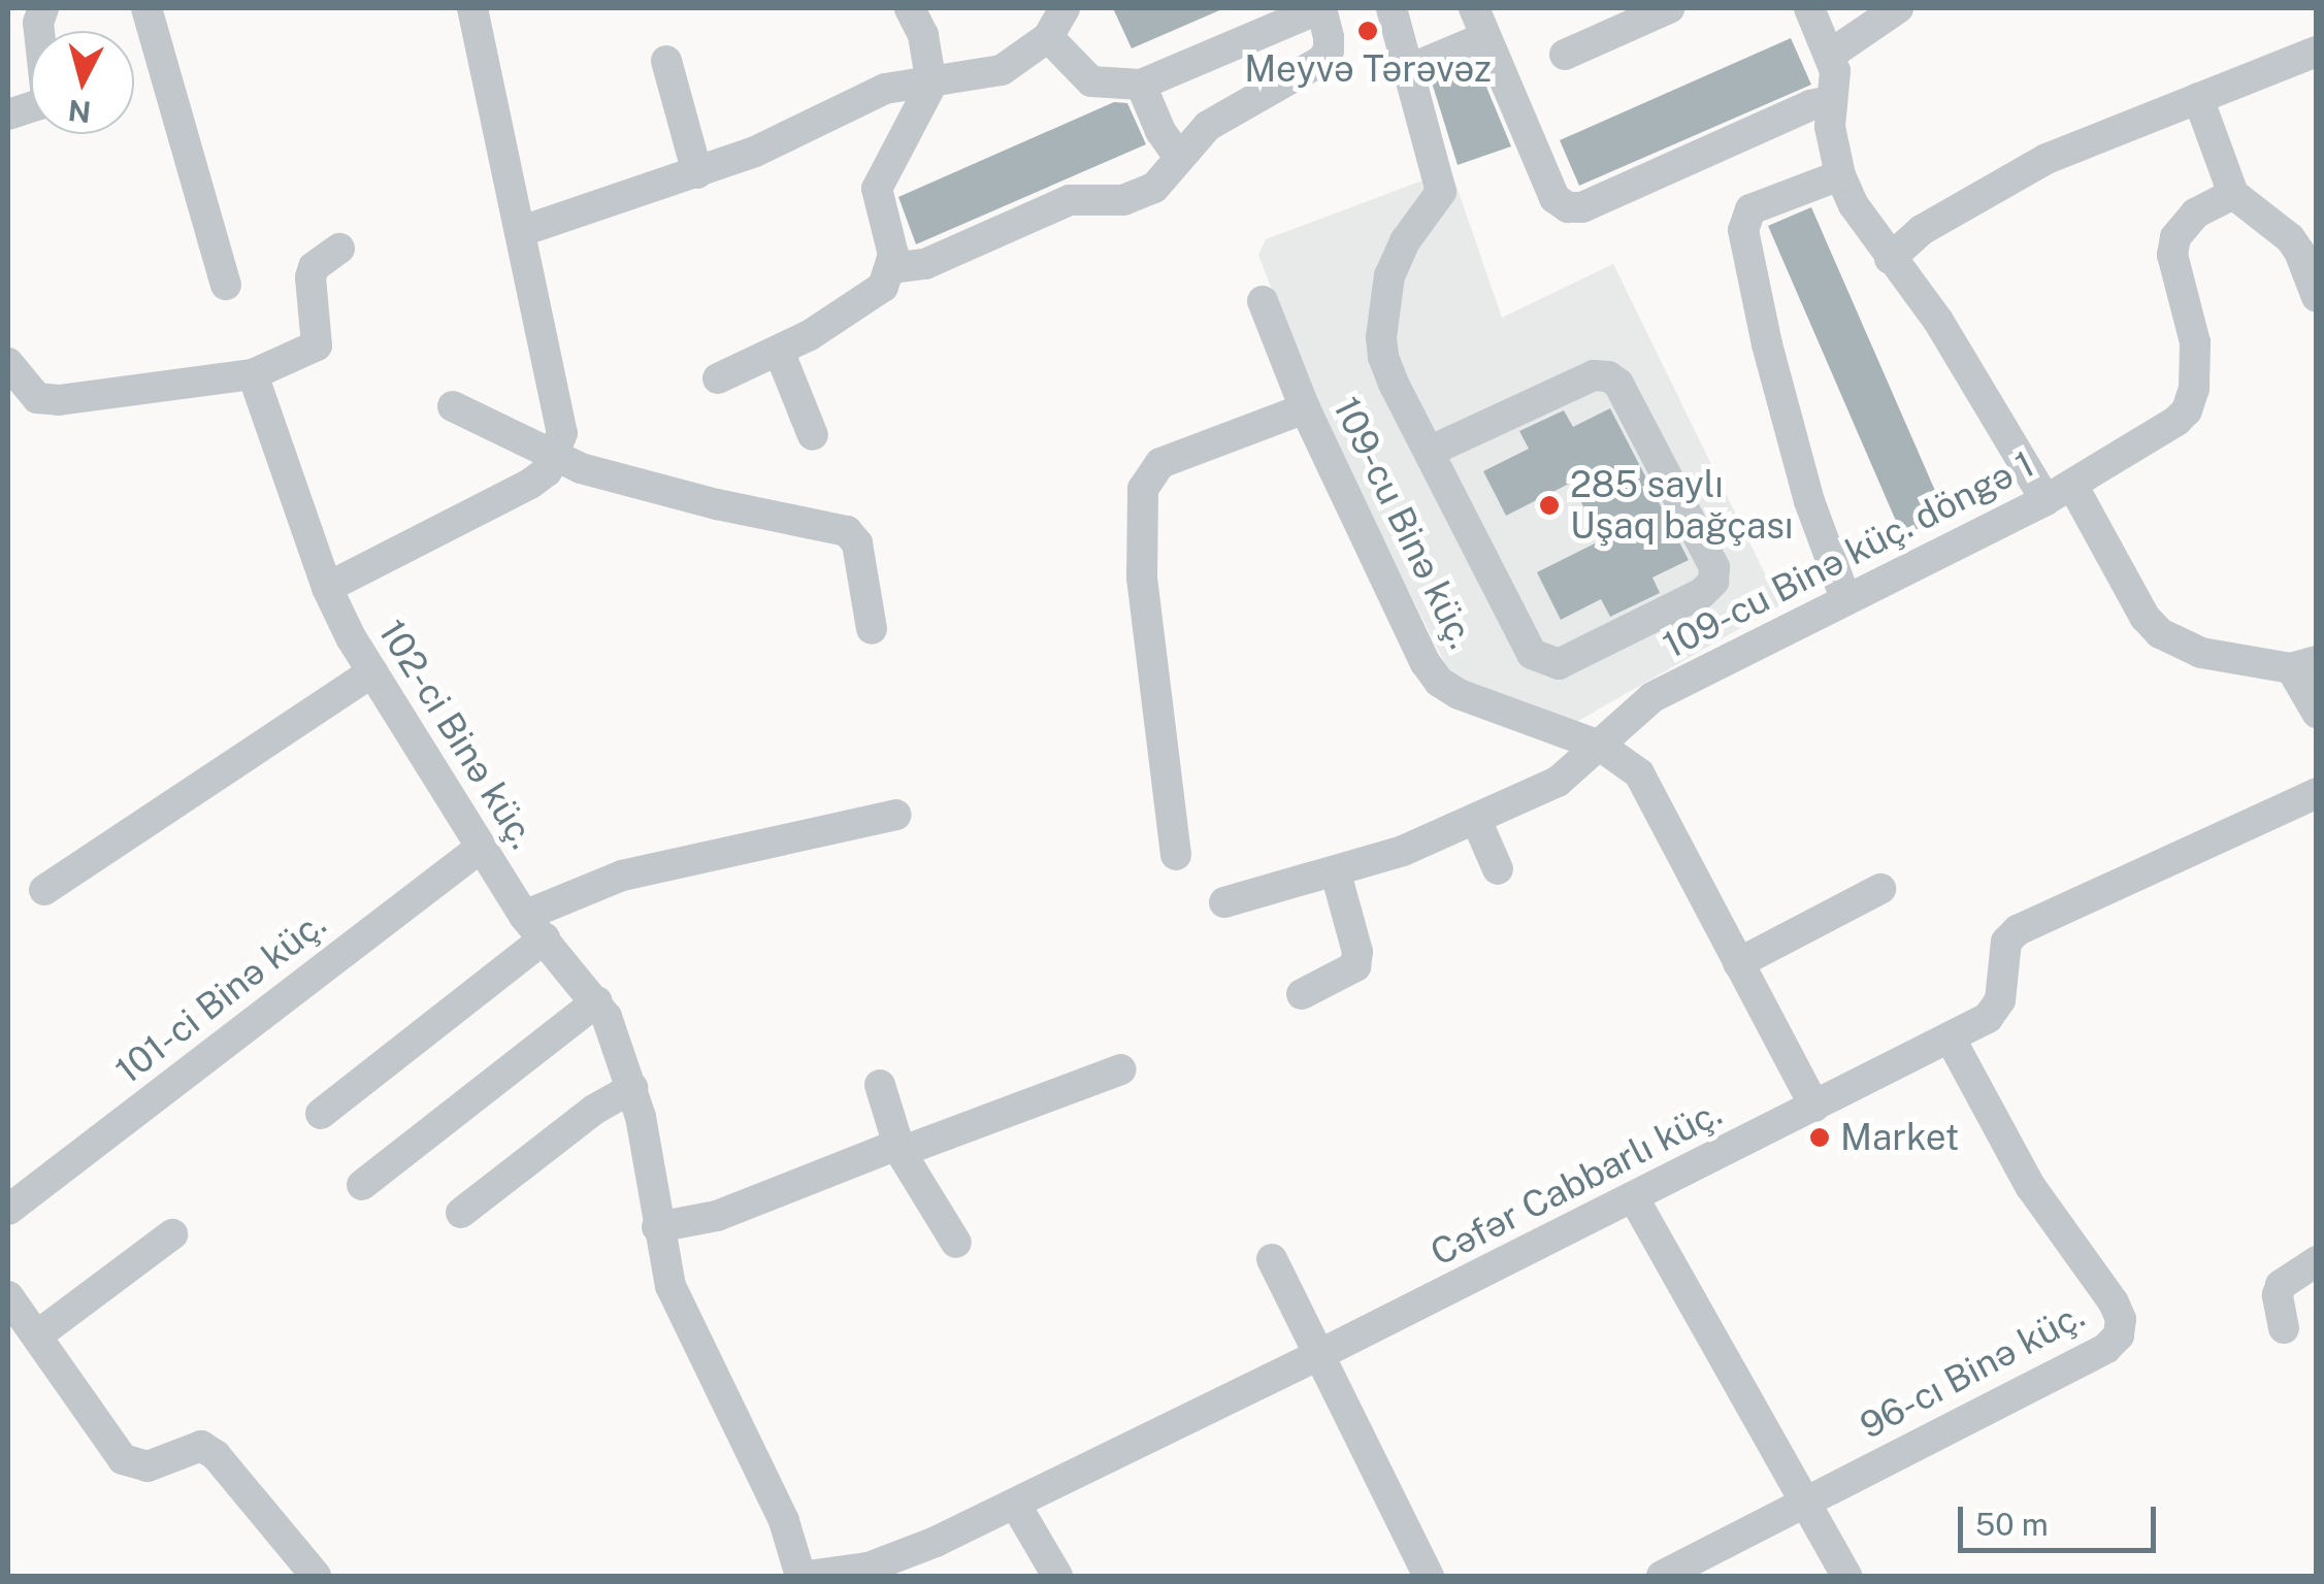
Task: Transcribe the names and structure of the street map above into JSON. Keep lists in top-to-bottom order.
{
  "streets": {
    "street": [
      "109-cu Binə küç.",
      "109-cu Binə küç. döngə 1",
      "102-ci Binə küç.",
      "101-ci Binə küç.",
      "Cəfər Cabbarlı küç.",
      "96-cı Binə küç."
    ]
  },
  "crossings": [
    ["109-cu Binə küç.", "109-cu Binə küç. döngə 1"],
    ["109-cu Binə küç.", "Cəfər Cabbarlı küç."],
    ["102-ci Binə küç.", "101-ci Binə küç."],
    ["102-ci Binə küç.", "Cəfər Cabbarlı küç."],
    ["Cəfər Cabbarlı küç.", "96-cı Binə küç."]
  ],
  "places": ["Meyvə Tərəvəz", "285 saylı Uşaq bağçası", "Market"],
  "scale_bar": "50 m",
  "north": "bottom"
}
